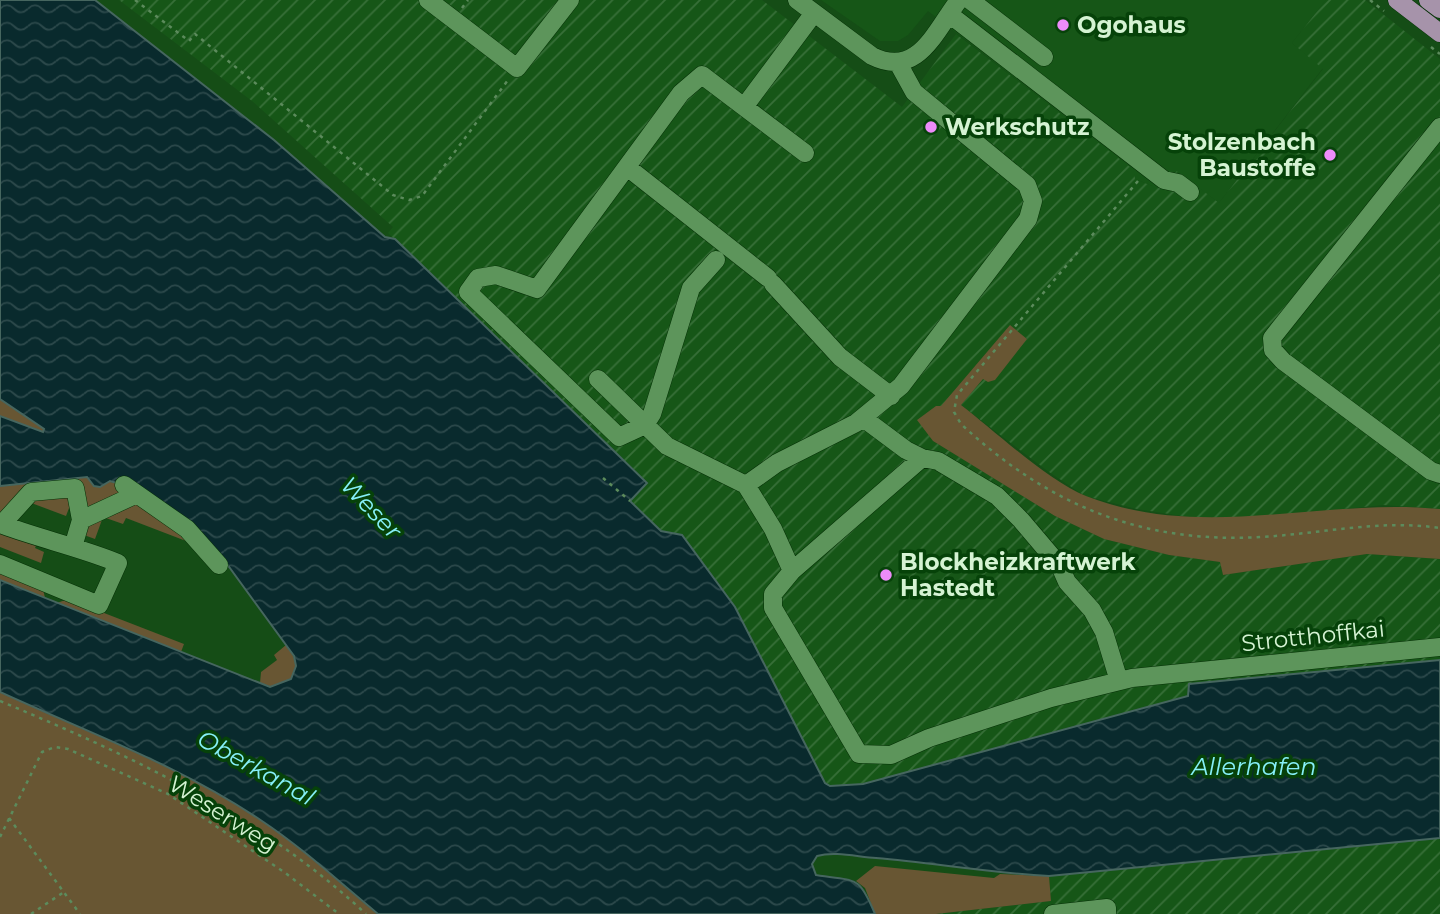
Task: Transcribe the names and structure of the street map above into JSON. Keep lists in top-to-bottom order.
{
  "streets": {
    "street": ["Strotthoffkai"],
    "path": ["Weserweg"]
  },
  "water": ["Weser", "Allerhafen", "Oberkanal"],
  "places": [
    "Ogohaus",
    "Werkschutz",
    "Stolzenbach Baustoffe",
    "Blockheizkraftwerk Hastedt"
  ]
}
